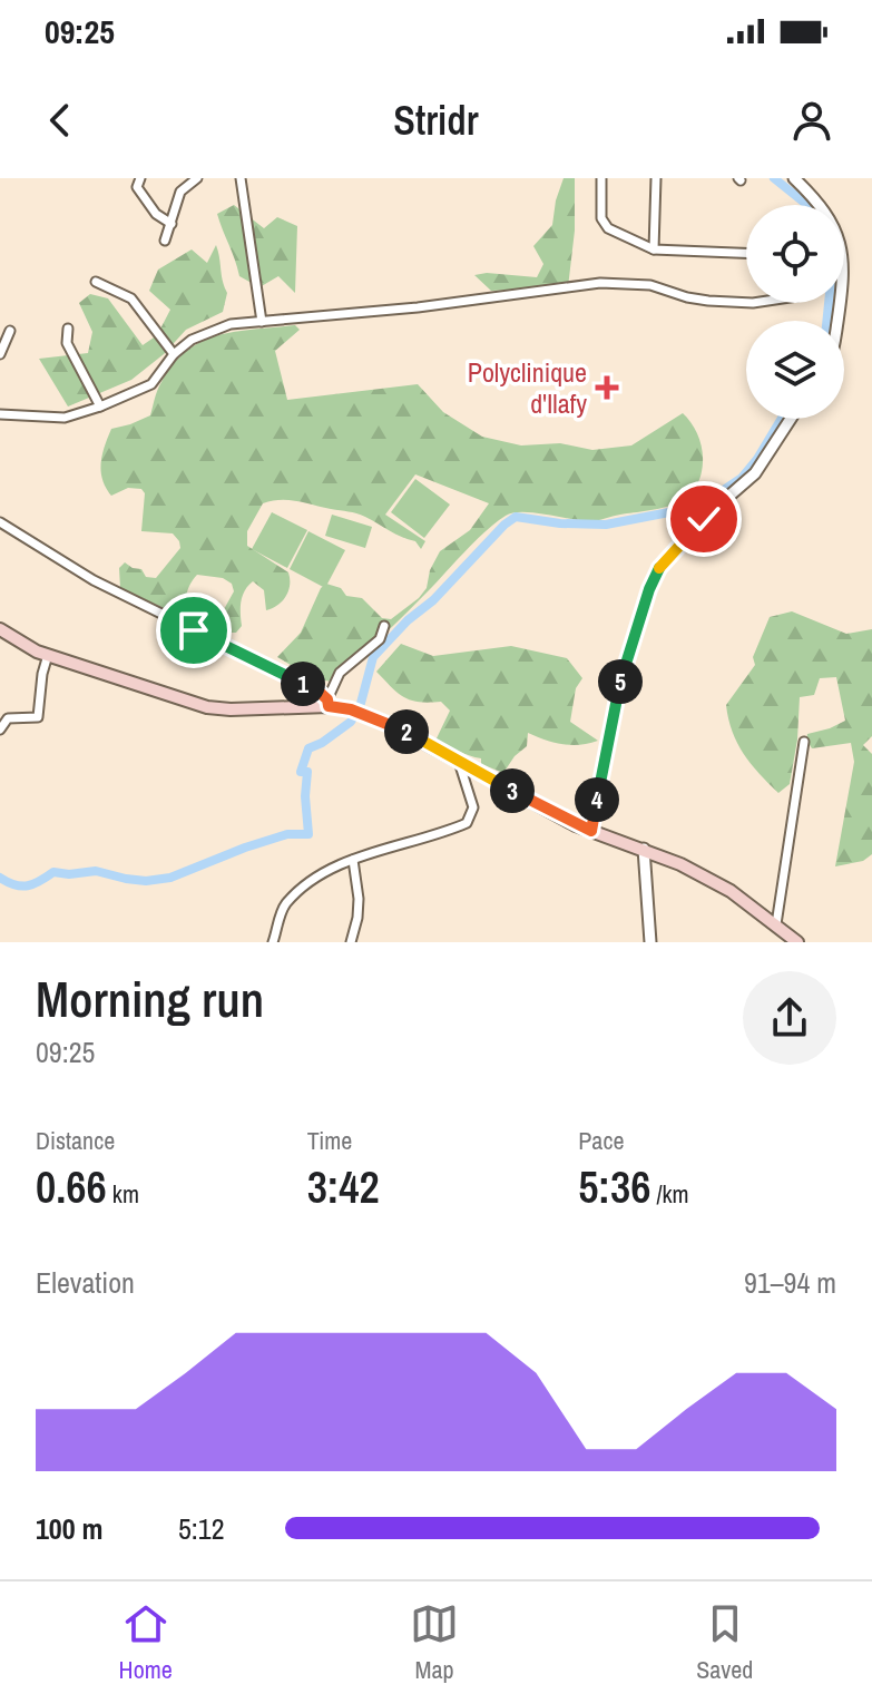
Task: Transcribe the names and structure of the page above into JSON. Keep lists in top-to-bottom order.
{
  "places": {
    "health": ["Polyclinique d'Ilafy"]
  },
  "page": {
    "status": "09:25",
    "header": "Stridr",
    "pins": [
      "5",
      "1",
      "2",
      "3",
      "4"
    ],
    "heading": ["Morning run", "09:25"],
    "stats": [
      ["Distance", "0.66 km"],
      ["Time", "3:42"],
      ["Pace", "5:36 /km"]
    ],
    "chart": ["Elevation", "91–94 m"],
    "list": [
      {
        "name": "100 m",
        "note": "5:12"
      }
    ],
    "tabs": ["Home", "Map", "Saved"]
  }
}
